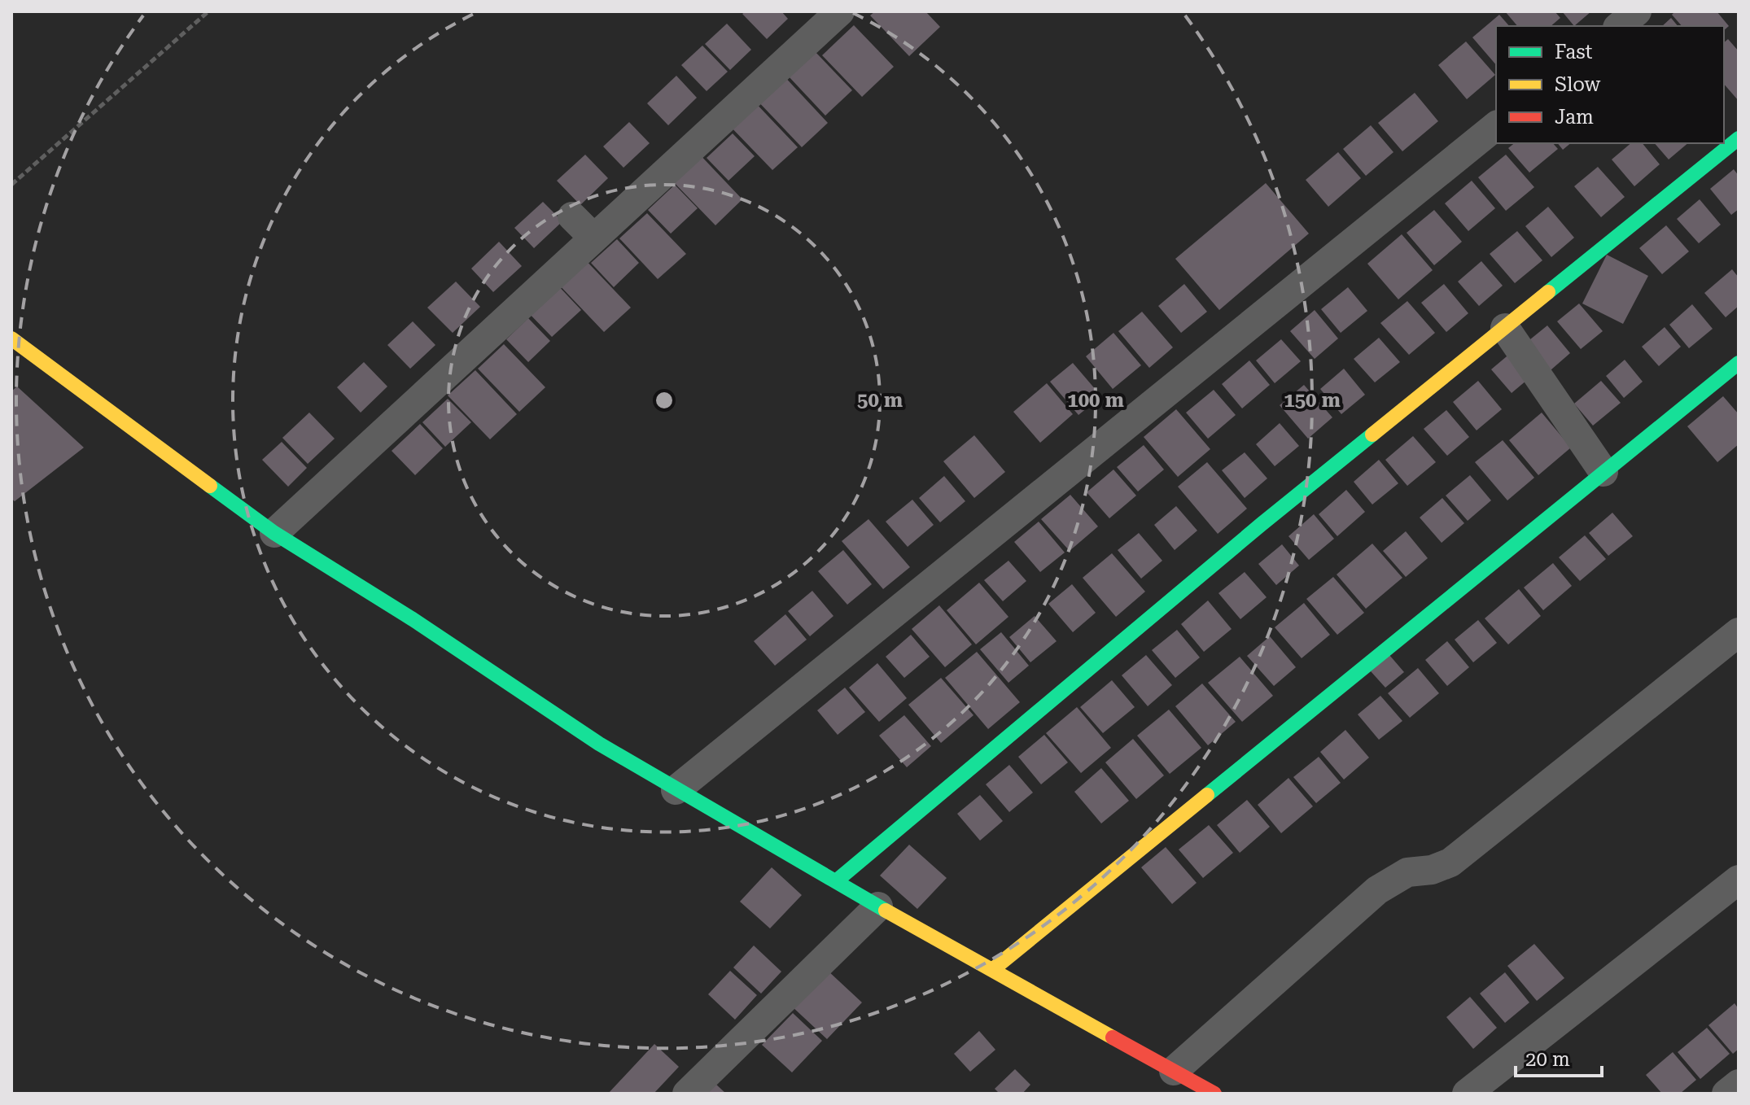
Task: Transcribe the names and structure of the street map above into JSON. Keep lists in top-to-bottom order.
{
  "legend": ["Fast", "Slow", "Jam"],
  "scale_bar": "20 m",
  "rings": ["50 m", "100 m", "150 m"]
}
